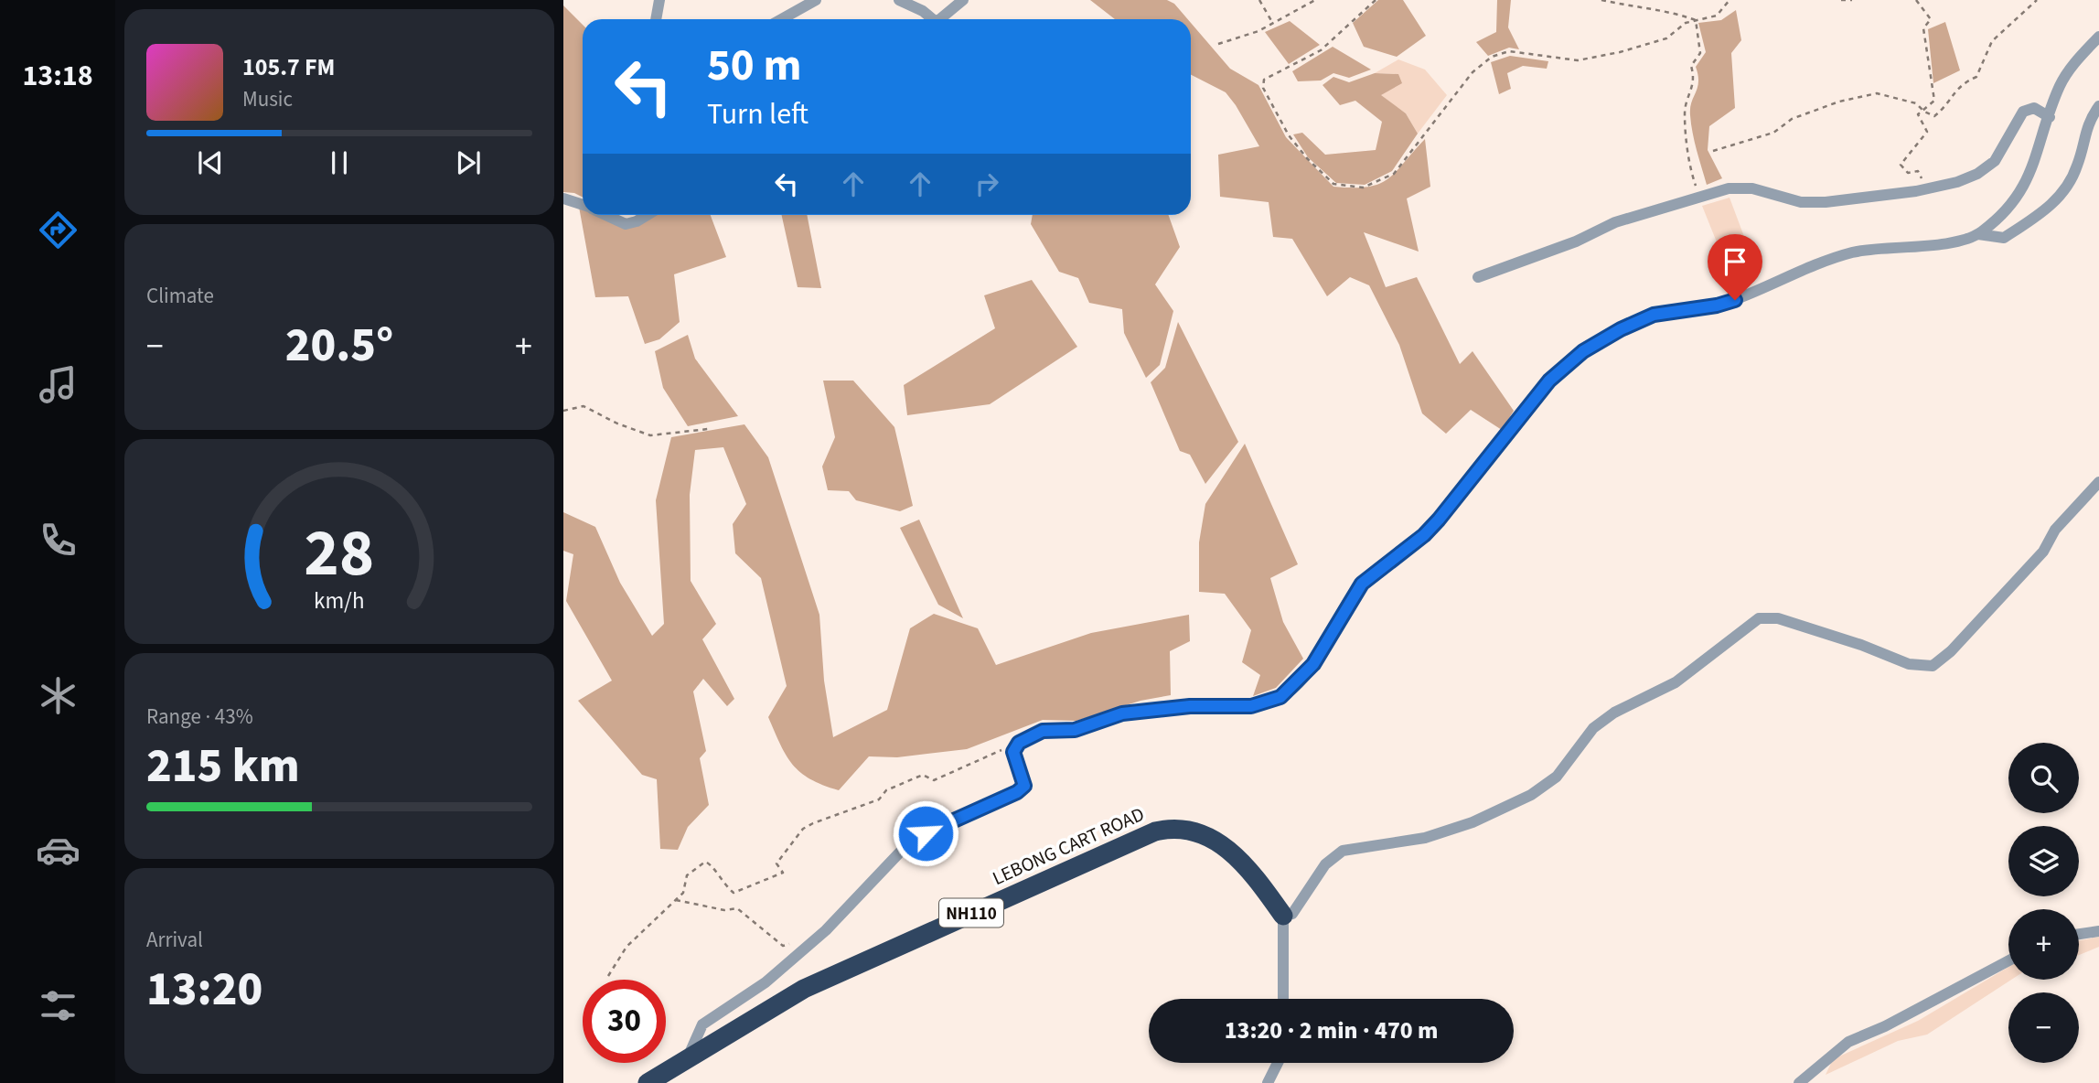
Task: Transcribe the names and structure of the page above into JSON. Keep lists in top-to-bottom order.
{
  "streets": {
    "highway": ["LEBONG CART ROAD", "NH110"]
  },
  "page": {
    "tabs": "13:18",
    "turn": ["50 m", "Turn left"],
    "song": ["105.7 FM", "Music"],
    "tile": [
      "Climate",
      ["Range · 43%", "215 km"],
      ["Arrival", "13:20"]
    ],
    "heat": ["−", "20.5°", "+"],
    "map_buttons": ["+", "−"],
    "limit": "30",
    "trip": "13:20 · 2 min · 470 m",
    "gauge": ["28", "km/h"]
  }
}
